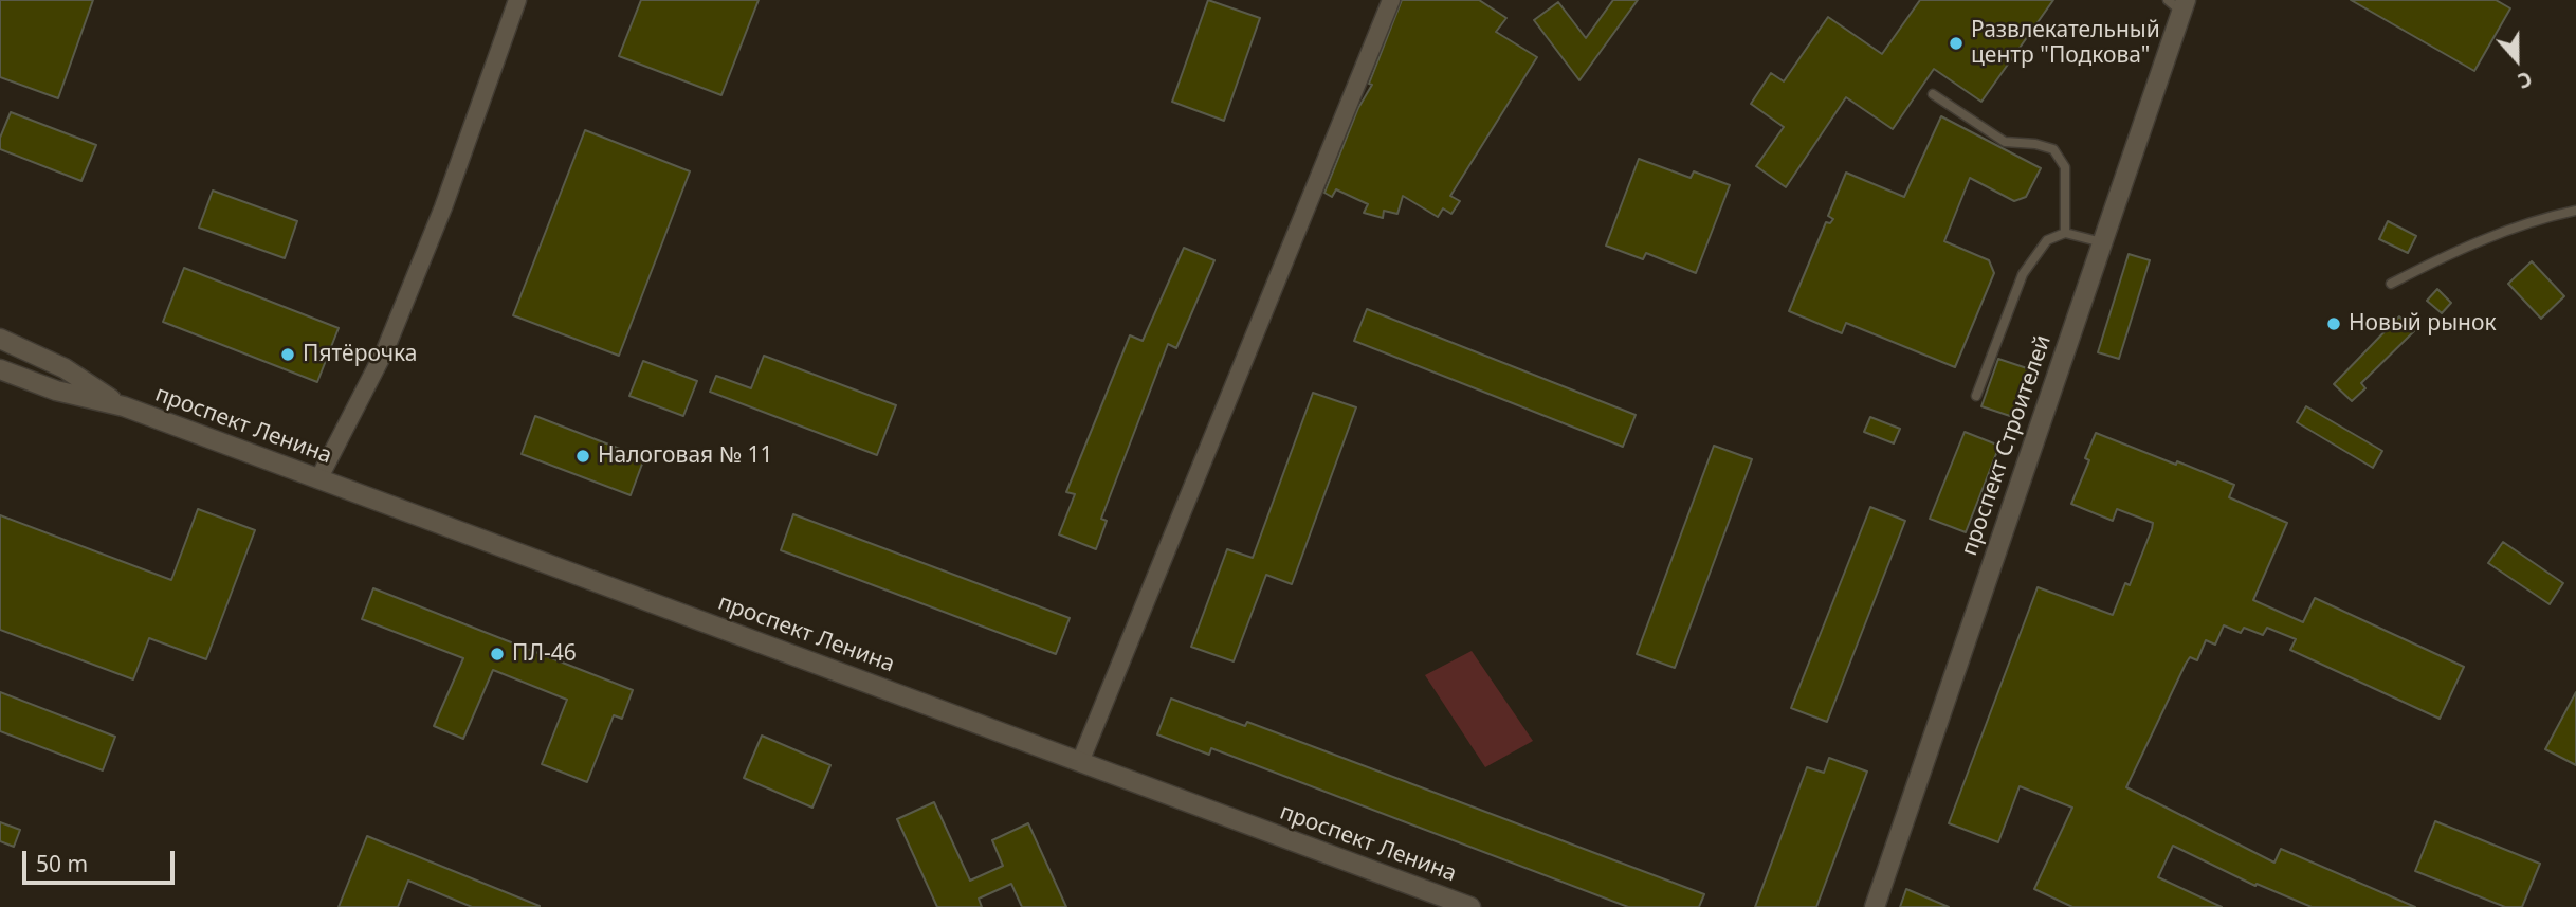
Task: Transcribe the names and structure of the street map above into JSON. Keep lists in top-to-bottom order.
{
  "streets": {
    "street": ["проспект Ленина", "проспект Строителей"]
  },
  "places": [
    "Развлекательный центр \"Подкова\"",
    "Новый рынок",
    "Пятёрочка",
    "Налоговая № 11",
    "ПЛ-46"
  ],
  "scale_bar": "50 m",
  "north": "bottom"
}
